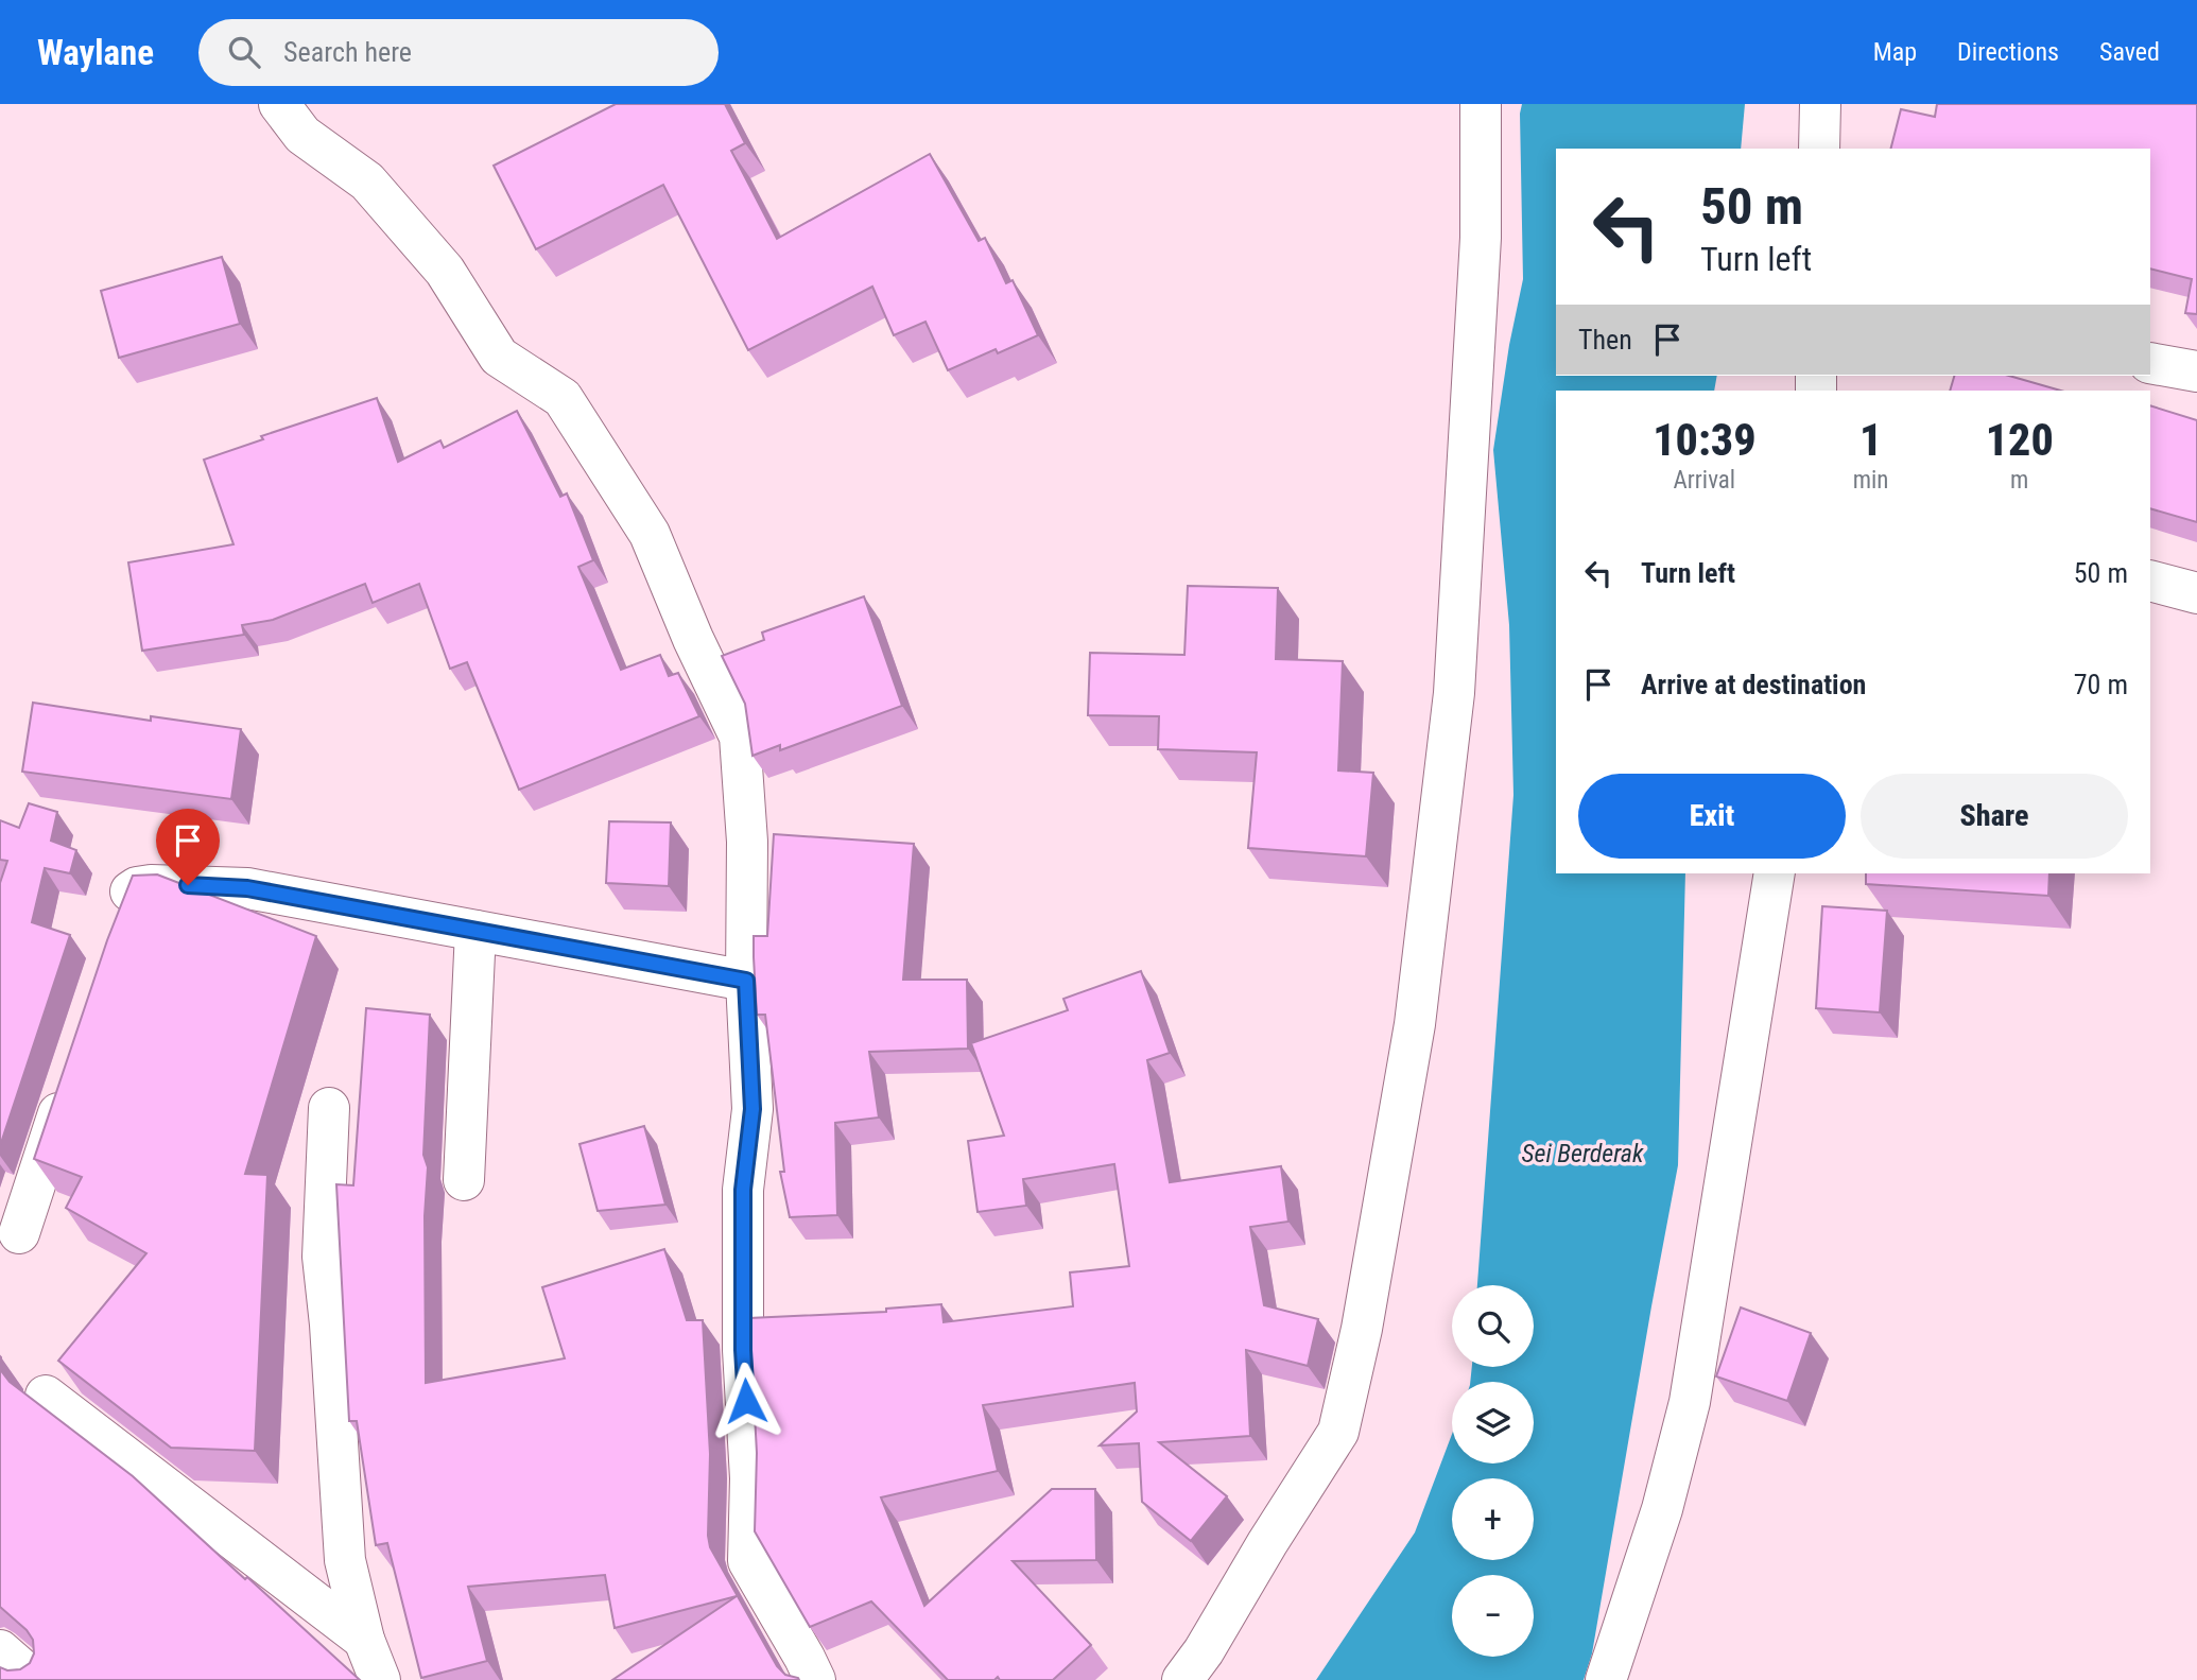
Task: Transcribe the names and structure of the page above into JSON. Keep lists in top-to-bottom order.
{
  "water": ["Sei Berderak"],
  "page": {
    "header": "Waylane",
    "search": "Search here",
    "nav": ["Map", "Directions", "Saved"],
    "turn": ["50 m", "Turn left"],
    "then": "Then",
    "eta": [
      "10:39",
      "Arrival",
      "1",
      "min",
      "120",
      "m"
    ],
    "list": [
      {
        "name": "Turn left",
        "value": "50 m"
      },
      {
        "name": "Arrive at destination",
        "value": "70 m"
      }
    ],
    "buttons": ["Exit", "Share"],
    "map_buttons": ["+", "−"]
  }
}
